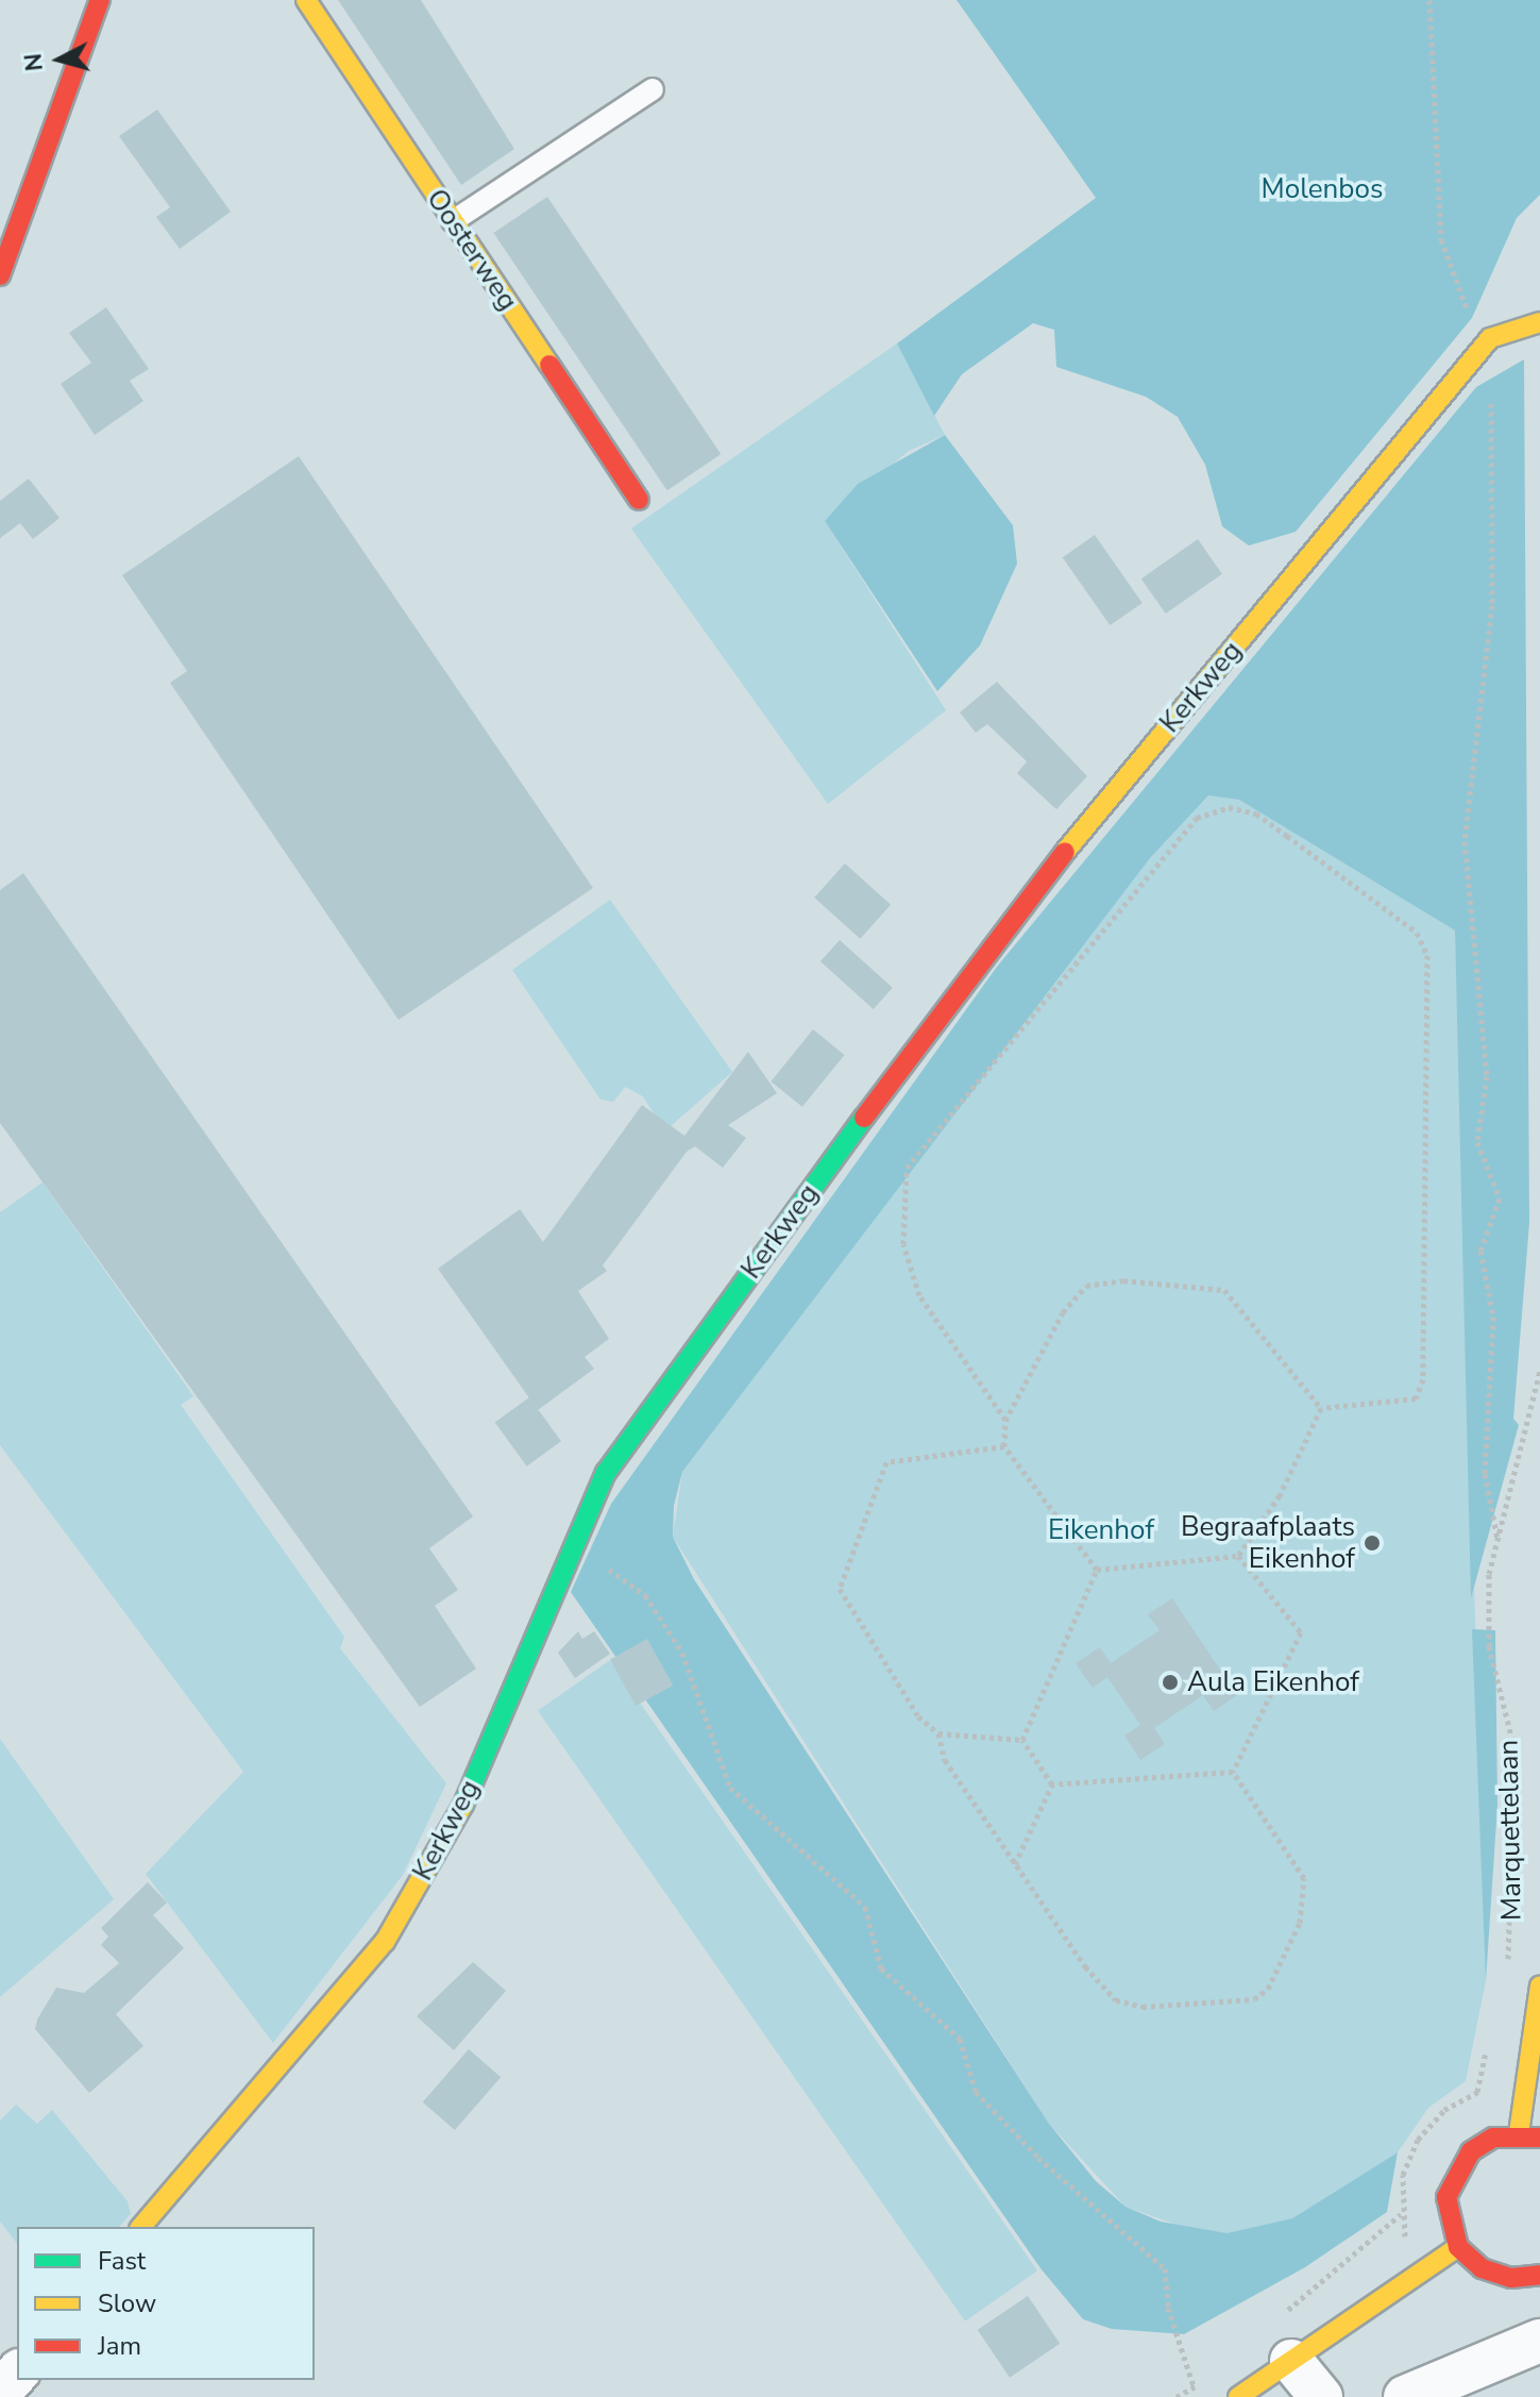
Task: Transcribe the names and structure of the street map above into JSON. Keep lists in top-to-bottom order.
{
  "streets": {
    "street": ["Oosterweg", "Kerkweg"],
    "path": ["Marquettelaan"]
  },
  "parks": ["Molenbos", "Eikenhof"],
  "places": ["Begraafplaats Eikenhof", "Aula Eikenhof"],
  "legend": ["Fast", "Slow", "Jam"],
  "north": "left"
}
